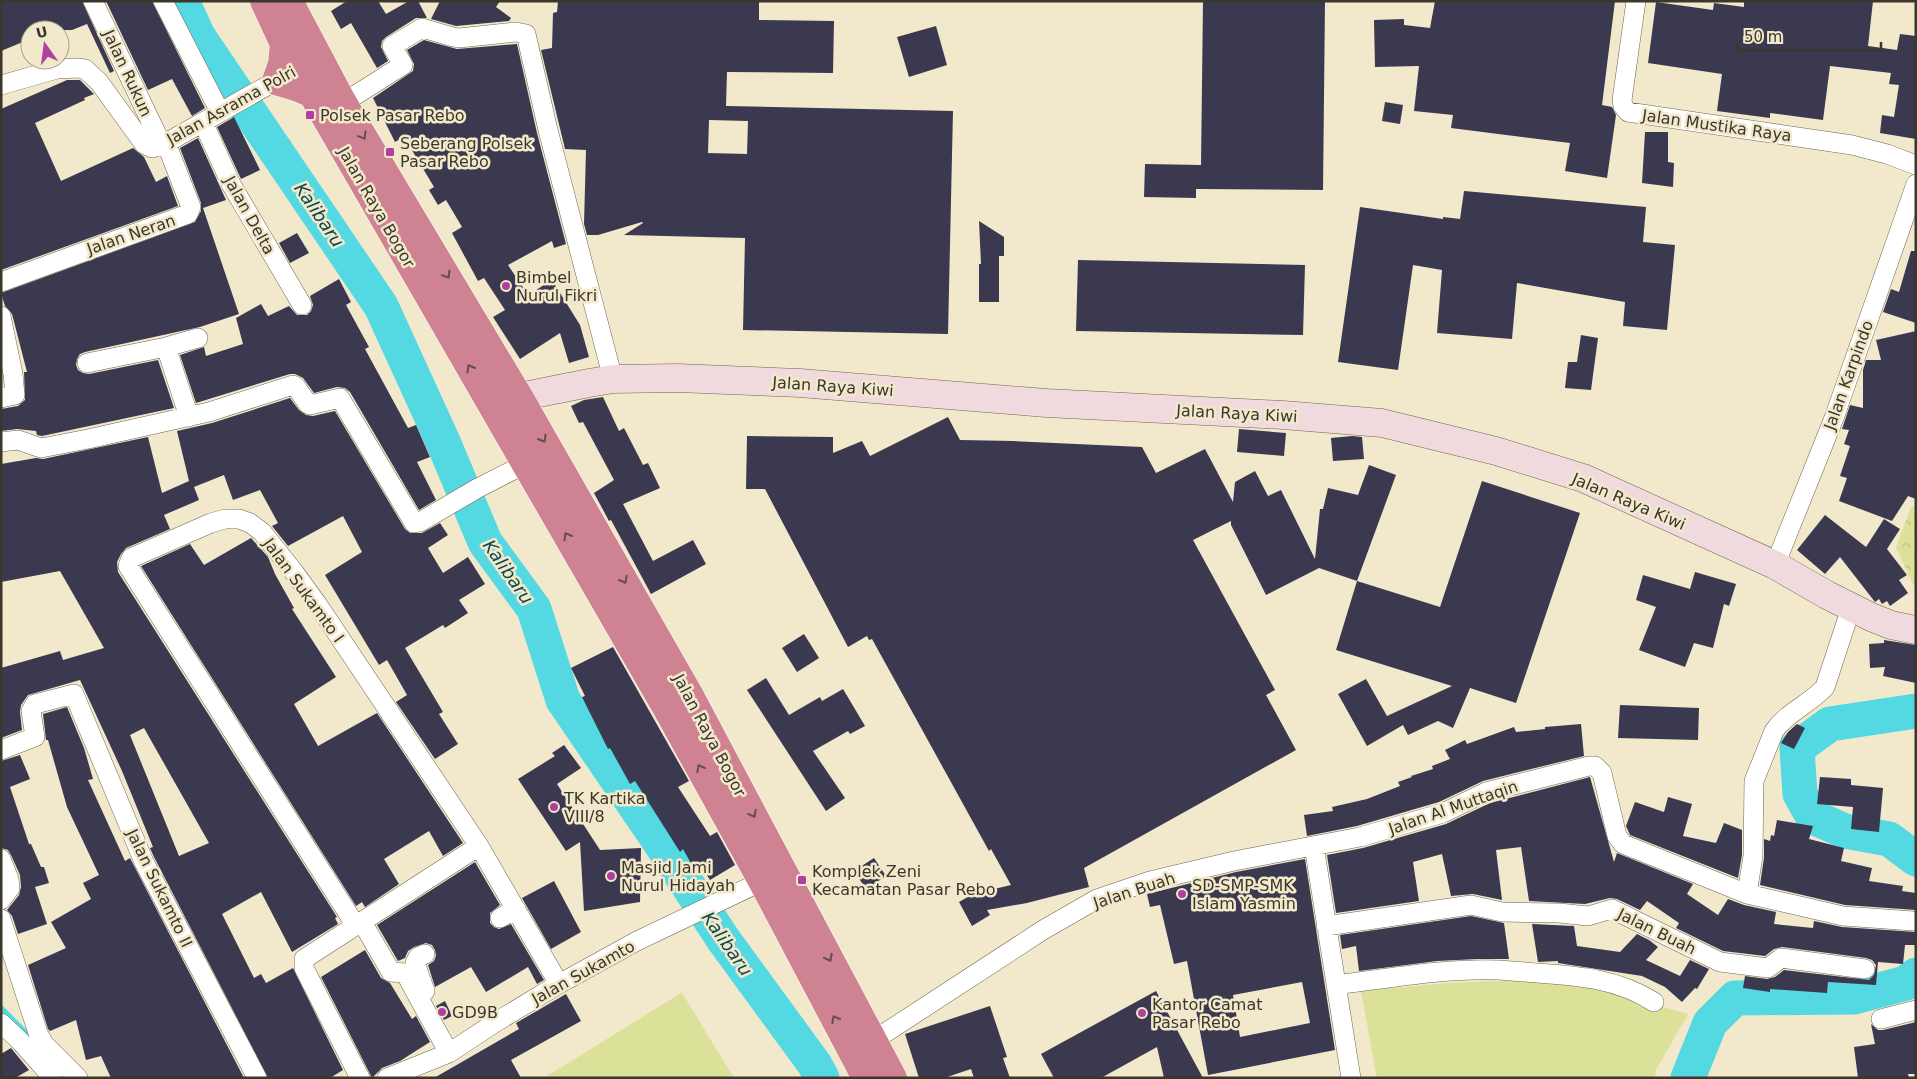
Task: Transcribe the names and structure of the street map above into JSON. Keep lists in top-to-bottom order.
{
  "streets": {
    "highway": ["Jalan Raya Bogor"],
    "street": [
      "Jalan Rukun",
      "Jalan Asrama Polri",
      "Jalan Mustika Raya",
      "Jalan Delta",
      "Jalan Neran",
      "Jalan Karpindo",
      "Jalan Raya Kiwi",
      "Jalan Sukamto I",
      "Jalan Al Muttaqin",
      "Jalan Sukamto II",
      "Jalan Buah",
      "Jalan Sukamto"
    ]
  },
  "crossings": [
    ["Jalan Rukun", "Jalan Asrama Polri"],
    ["Jalan Rukun", "Jalan Neran"],
    ["Jalan Asrama Polri", "Jalan Raya Bogor"],
    ["Jalan Asrama Polri", "Jalan Delta"],
    ["Jalan Asrama Polri", "Jalan Neran"],
    ["Jalan Raya Bogor", "Jalan Raya Kiwi"],
    ["Jalan Raya Bogor", "Jalan Buah"],
    ["Jalan Raya Bogor", "Jalan Sukamto"],
    ["Jalan Karpindo", "Jalan Raya Kiwi"],
    ["Jalan Sukamto I", "Jalan Sukamto"],
    ["Jalan Al Muttaqin", "Jalan Buah"]
  ],
  "water": ["Kalibaru"],
  "places": {
    "transit": ["Polsek Pasar Rebo", "Seberang Polsek Pasar Rebo", "Komplek Zeni Kecamatan Pasar Rebo"],
    "other": [
      "Bimbel Nurul Fikri",
      "TK Kartika VIII/8",
      "Masjid Jami Nurul Hidayah",
      "SD-SMP-SMK Islam Yasmin",
      "GD9B",
      "Kantor Camat Pasar Rebo"
    ]
  },
  "scale_bar": "50 m",
  "north": "top"
}
